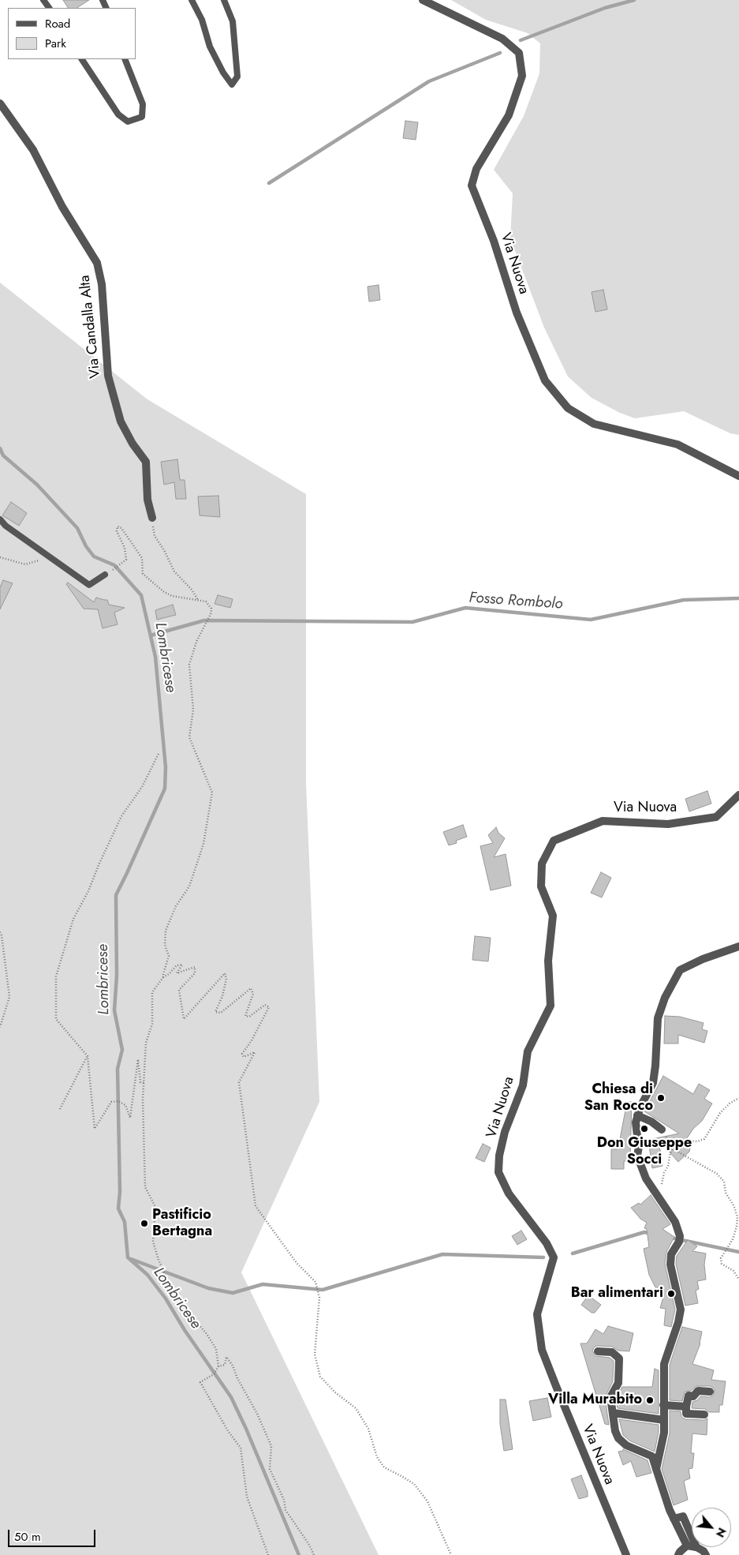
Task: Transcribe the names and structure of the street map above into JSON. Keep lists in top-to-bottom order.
{
  "streets": {
    "street": ["Via Nuova", "Via Candalla Alta"]
  },
  "water": ["Fosso Rombolo", "Lombricese"],
  "places": [
    "Chiesa di San Rocco",
    "Don Giuseppe Socci",
    "Pastificio Bertagna",
    "Bar alimentari",
    "Villa Murabito"
  ],
  "legend": ["Road", "Park"],
  "scale_bar": "50 m",
  "north": "bottom right"
}
